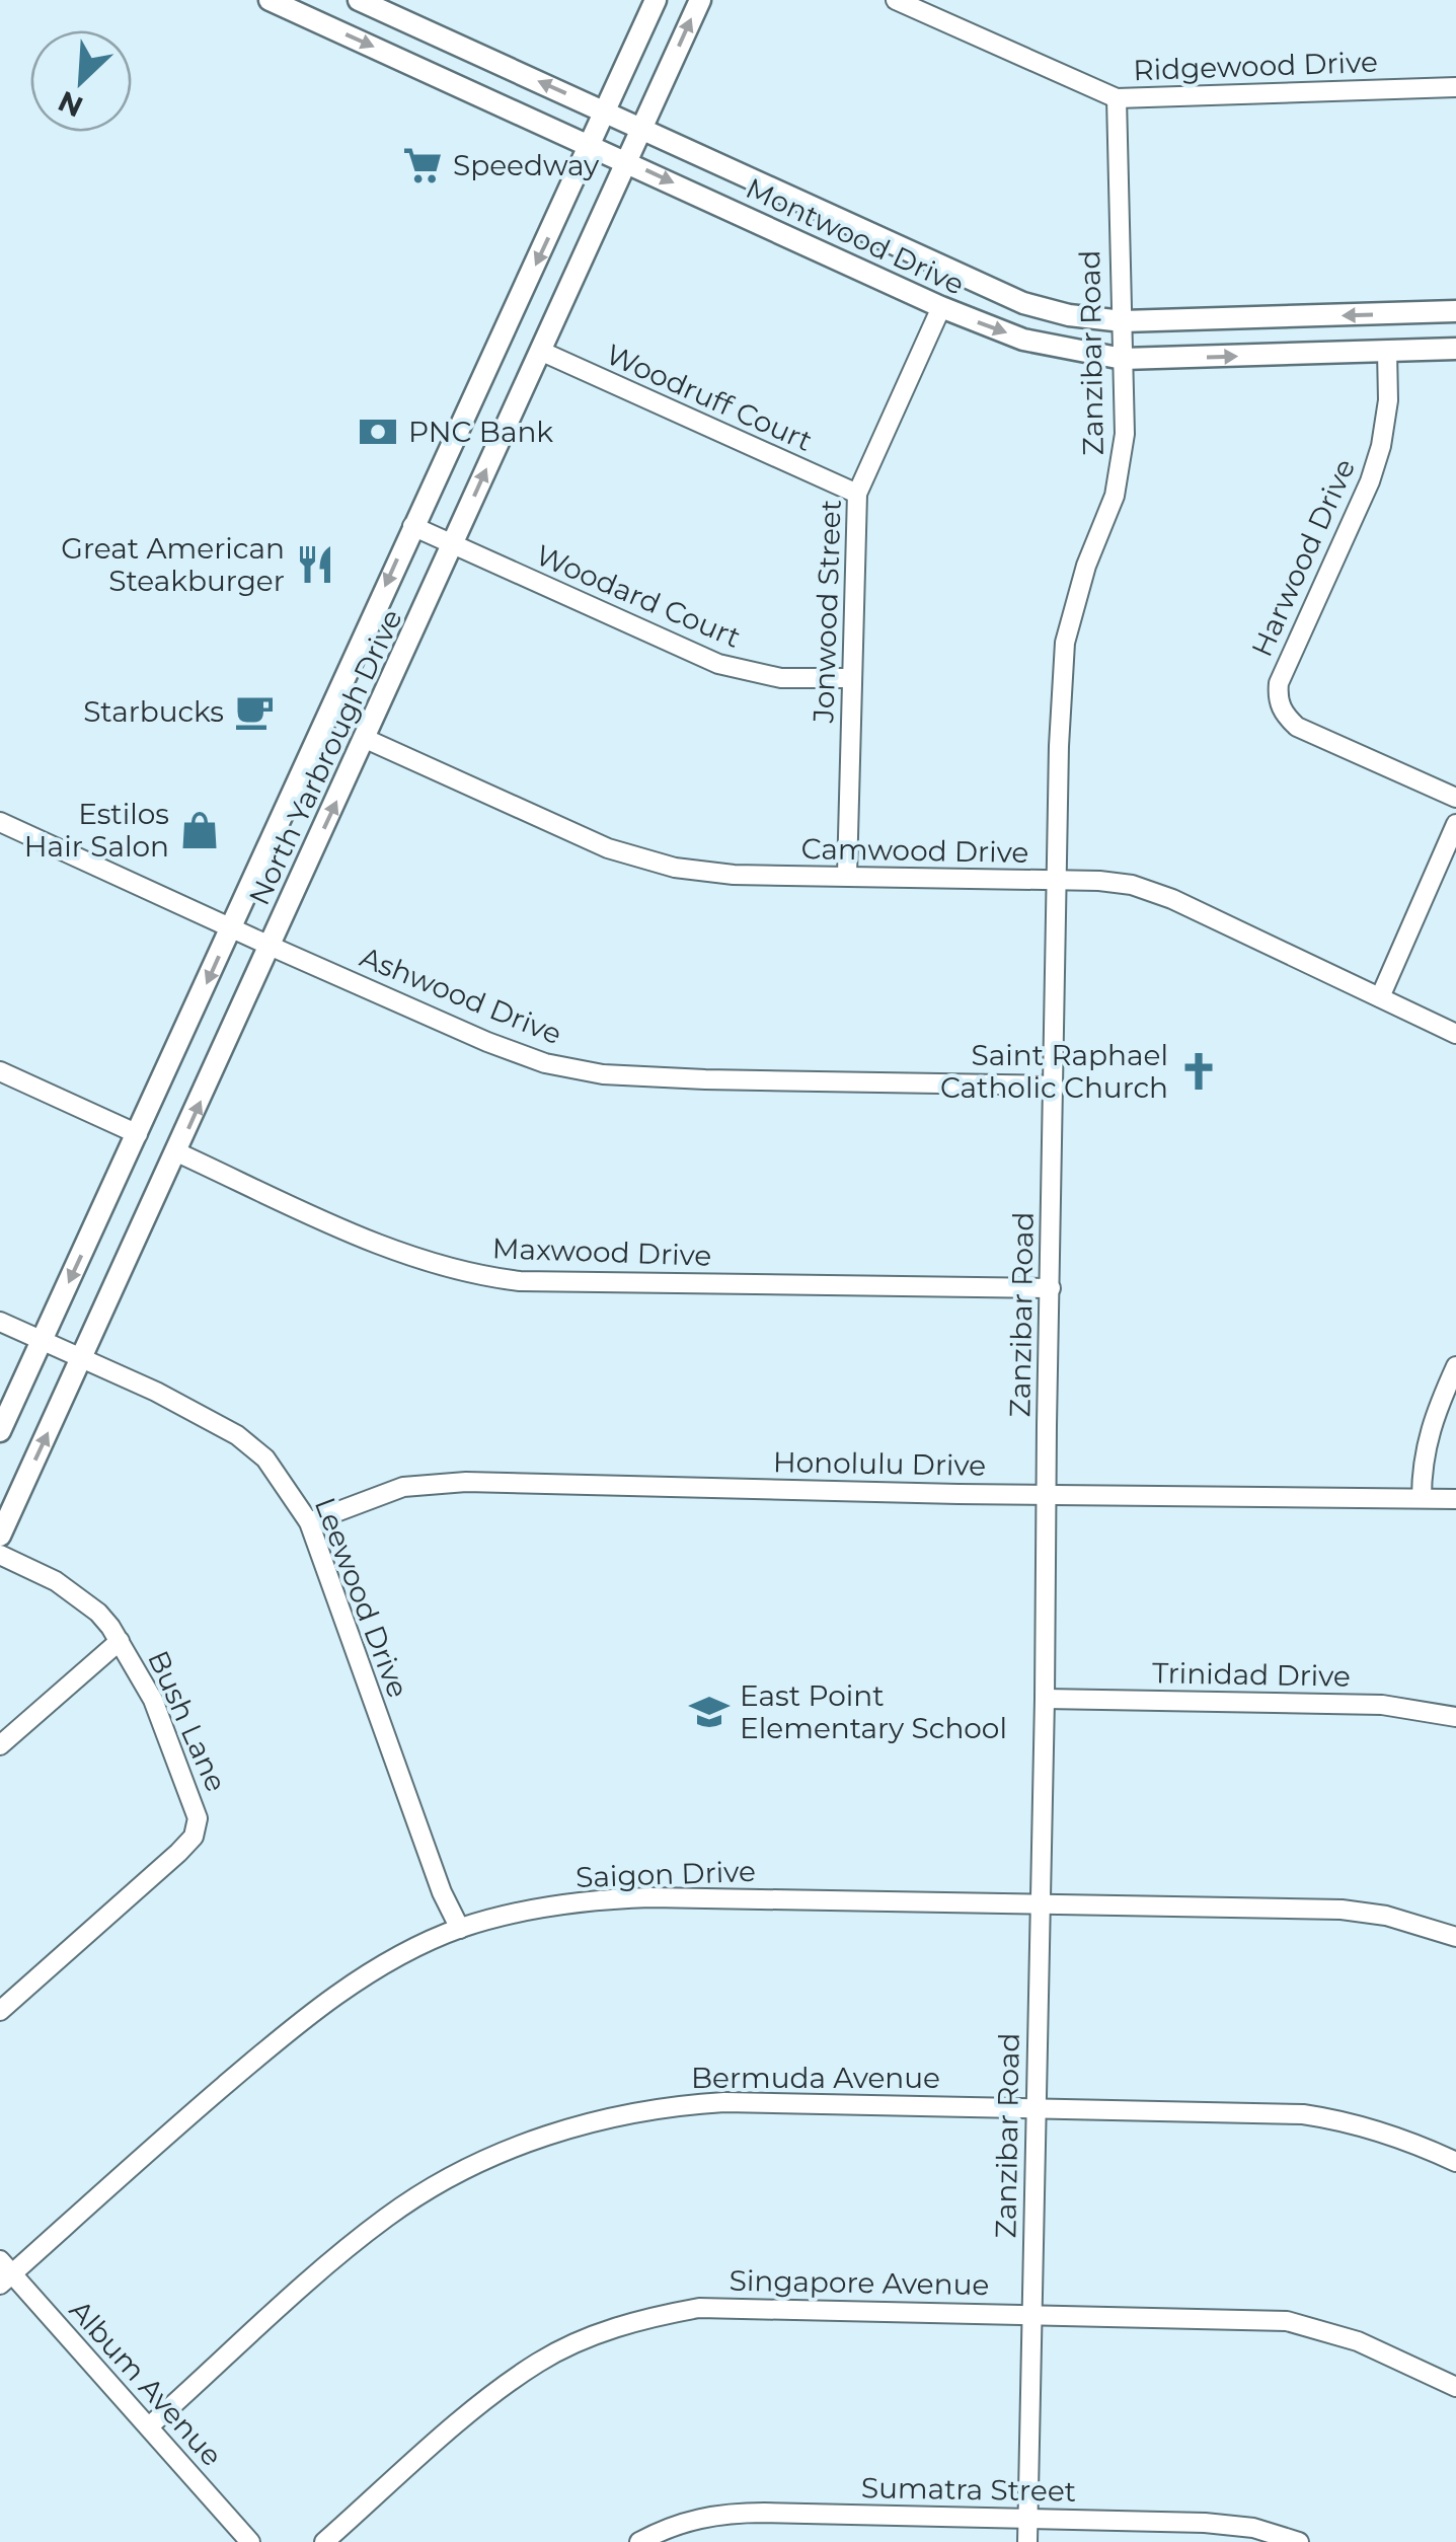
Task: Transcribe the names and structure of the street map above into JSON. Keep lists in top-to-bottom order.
{
  "streets": {
    "main road": ["Montwood Drive", "North Yarbrough Drive"],
    "street": [
      "Ridgewood Drive",
      "Zanzibar Road",
      "Woodruff Court",
      "Harwood Drive",
      "Woodard Court",
      "Jonwood Street",
      "Camwood Drive",
      "Ashwood Drive",
      "Maxwood Drive",
      "Honolulu Drive",
      "Leewood Drive",
      "Trinidad Drive",
      "Bush Lane",
      "Saigon Drive",
      "Bermuda Avenue",
      "Singapore Avenue",
      "Album Avenue",
      "Sumatra Street"
    ]
  },
  "crossings": [
    ["Ridgewood Drive", "Zanzibar Road"],
    ["Montwood Drive", "Zanzibar Road"],
    ["Montwood Drive", "Harwood Drive"],
    ["Montwood Drive", "Jonwood Street"],
    ["Montwood Drive", "North Yarbrough Drive"],
    ["Zanzibar Road", "Camwood Drive"],
    ["Zanzibar Road", "Ashwood Drive"],
    ["Zanzibar Road", "Maxwood Drive"],
    ["Zanzibar Road", "Honolulu Drive"],
    ["Zanzibar Road", "Trinidad Drive"],
    ["Zanzibar Road", "Saigon Drive"],
    ["Zanzibar Road", "Bermuda Avenue"],
    ["Zanzibar Road", "Singapore Avenue"],
    ["Zanzibar Road", "Sumatra Street"],
    ["Woodruff Court", "Jonwood Street"],
    ["Woodruff Court", "North Yarbrough Drive"],
    ["Woodard Court", "Jonwood Street"],
    ["Woodard Court", "North Yarbrough Drive"],
    ["Jonwood Street", "Camwood Drive"],
    ["North Yarbrough Drive", "Camwood Drive"],
    ["North Yarbrough Drive", "Ashwood Drive"],
    ["North Yarbrough Drive", "Maxwood Drive"],
    ["North Yarbrough Drive", "Leewood Drive"],
    ["Honolulu Drive", "Leewood Drive"],
    ["Leewood Drive", "Saigon Drive"],
    ["Saigon Drive", "Album Avenue"],
    ["Bermuda Avenue", "Album Avenue"]
  ],
  "places": {
    "supermarket": ["Speedway"],
    "bank": ["PNC Bank"],
    "restaurant": ["Great American Steakburger"],
    "cafe": ["Starbucks"],
    "shop": ["Estilos Hair Salon"],
    "church": ["Saint Raphael Catholic Church"],
    "school or university": ["East Point Elementary School"]
  },
  "north": "bottom left"
}
